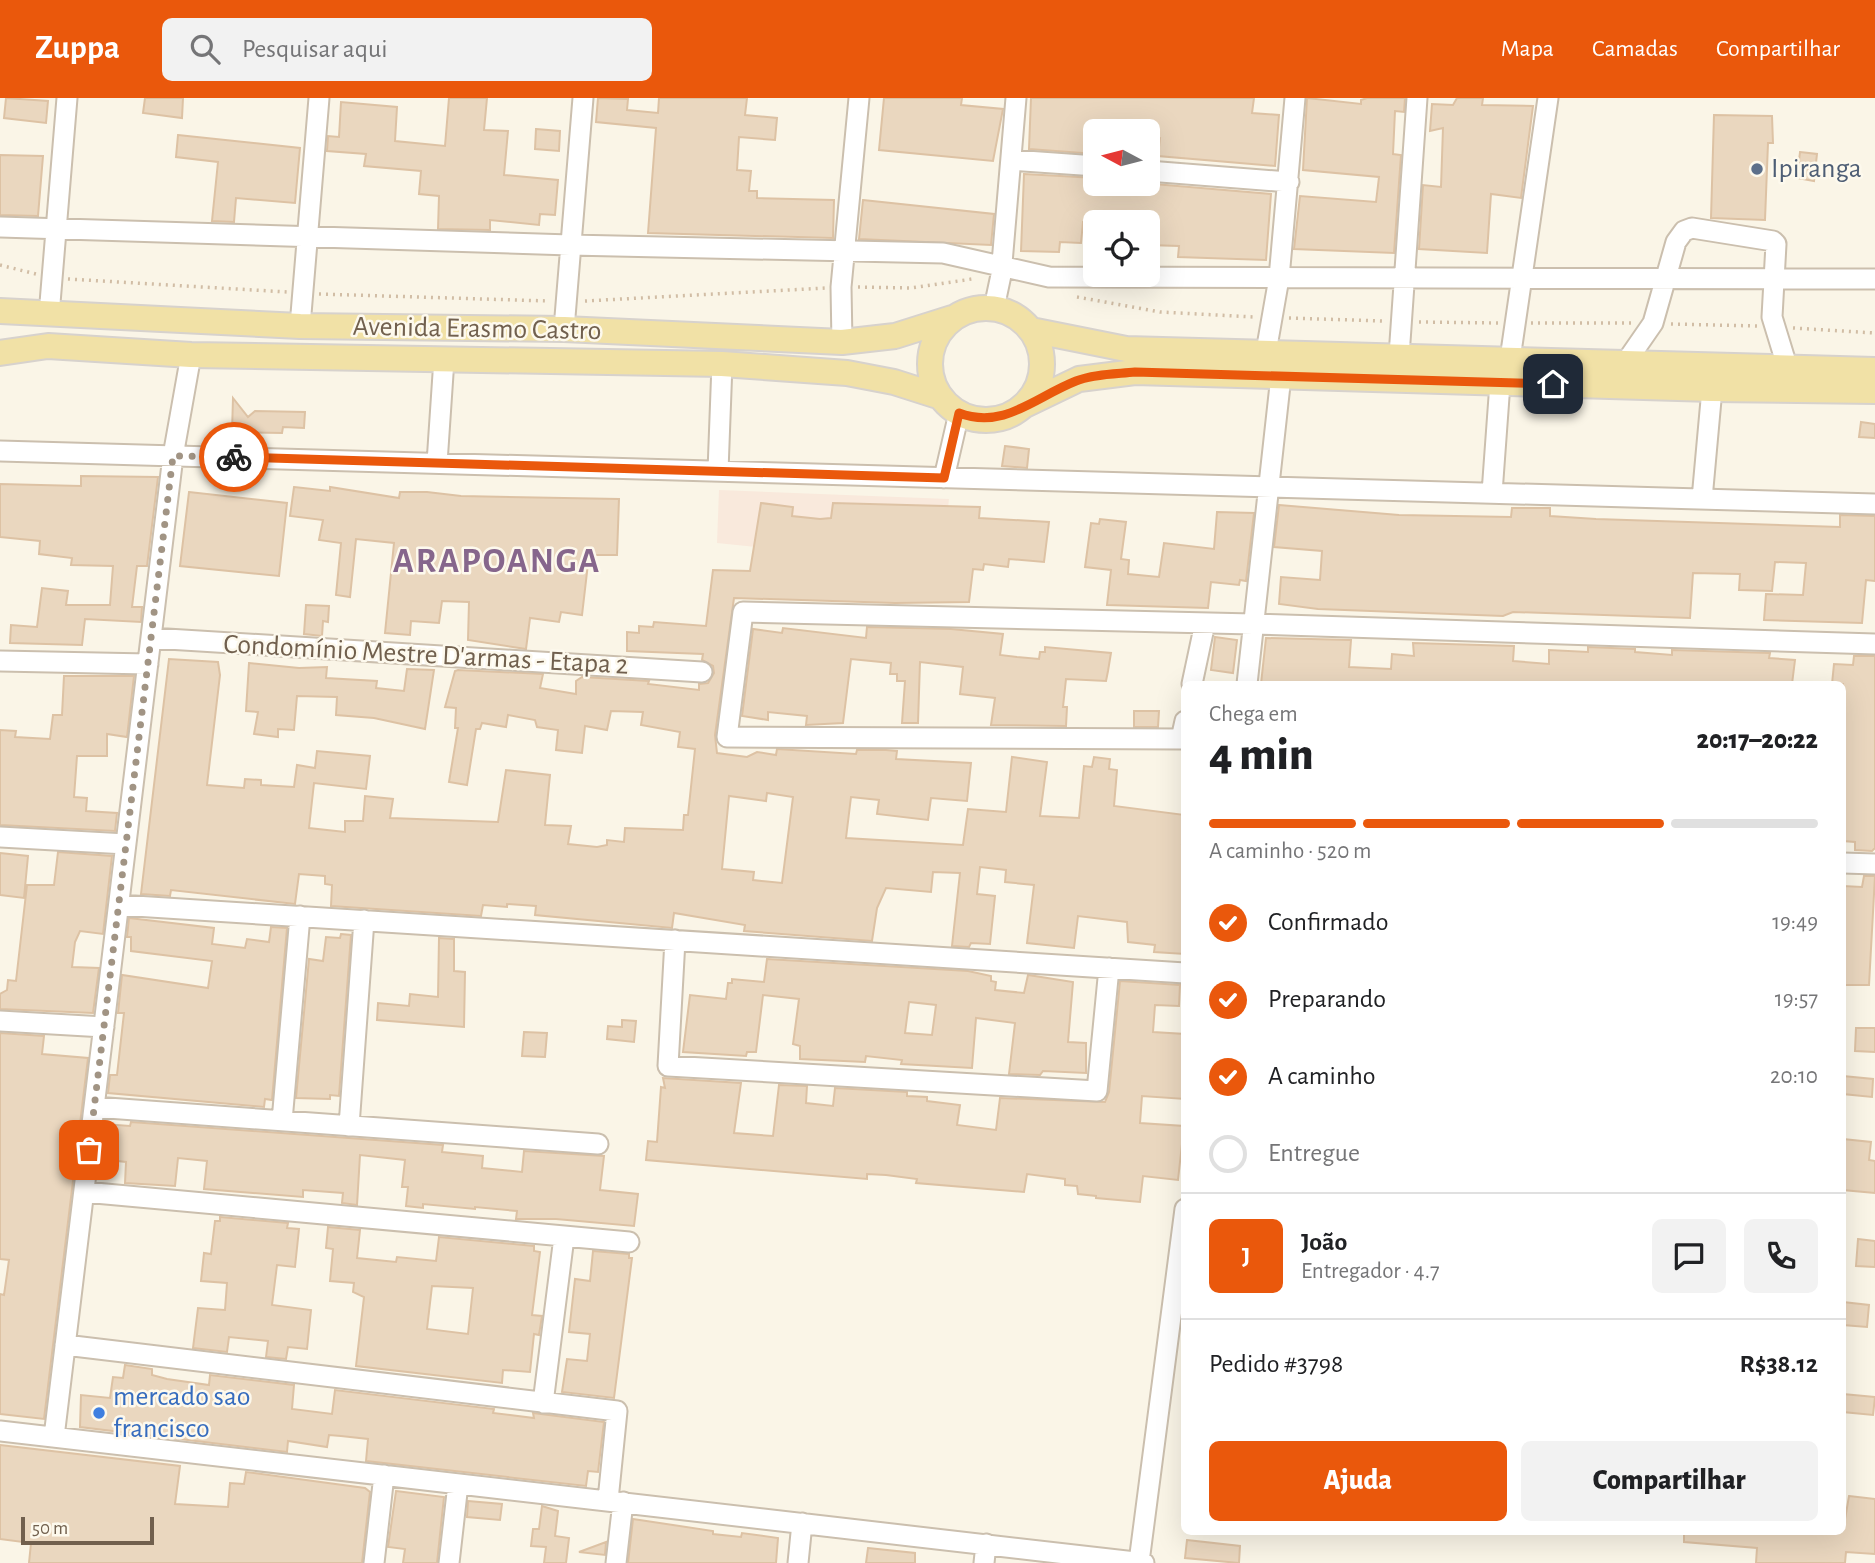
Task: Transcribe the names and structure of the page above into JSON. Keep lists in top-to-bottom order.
{
  "streets": {
    "main road": ["Avenida Erasmo Castro"],
    "street": ["Condomínio Mestre D'armas - Etapa 2"]
  },
  "districts": ["ARAPOANGA"],
  "places": ["Ipiranga", "mercado sao francisco"],
  "scale_bar": "50 m",
  "north": "left",
  "page": {
    "header": "Zuppa",
    "search": "Pesquisar aqui",
    "nav": ["Mapa", "Camadas", "Compartilhar"],
    "heading": ["4 min", "Chega em", "20:17–20:22"],
    "panel": [
      "João",
      "Entregador · 4.7",
      "Pedido #3798",
      "R$38.12"
    ],
    "bar": "A caminho · 520 m",
    "list": [
      ["Confirmado", "19:49"],
      ["Preparando", "19:57"],
      ["A caminho", "20:10"],
      "Entregue"
    ],
    "round": "J",
    "buttons": ["Ajuda", "Compartilhar"],
    "scale": "50 m"
  }
}
